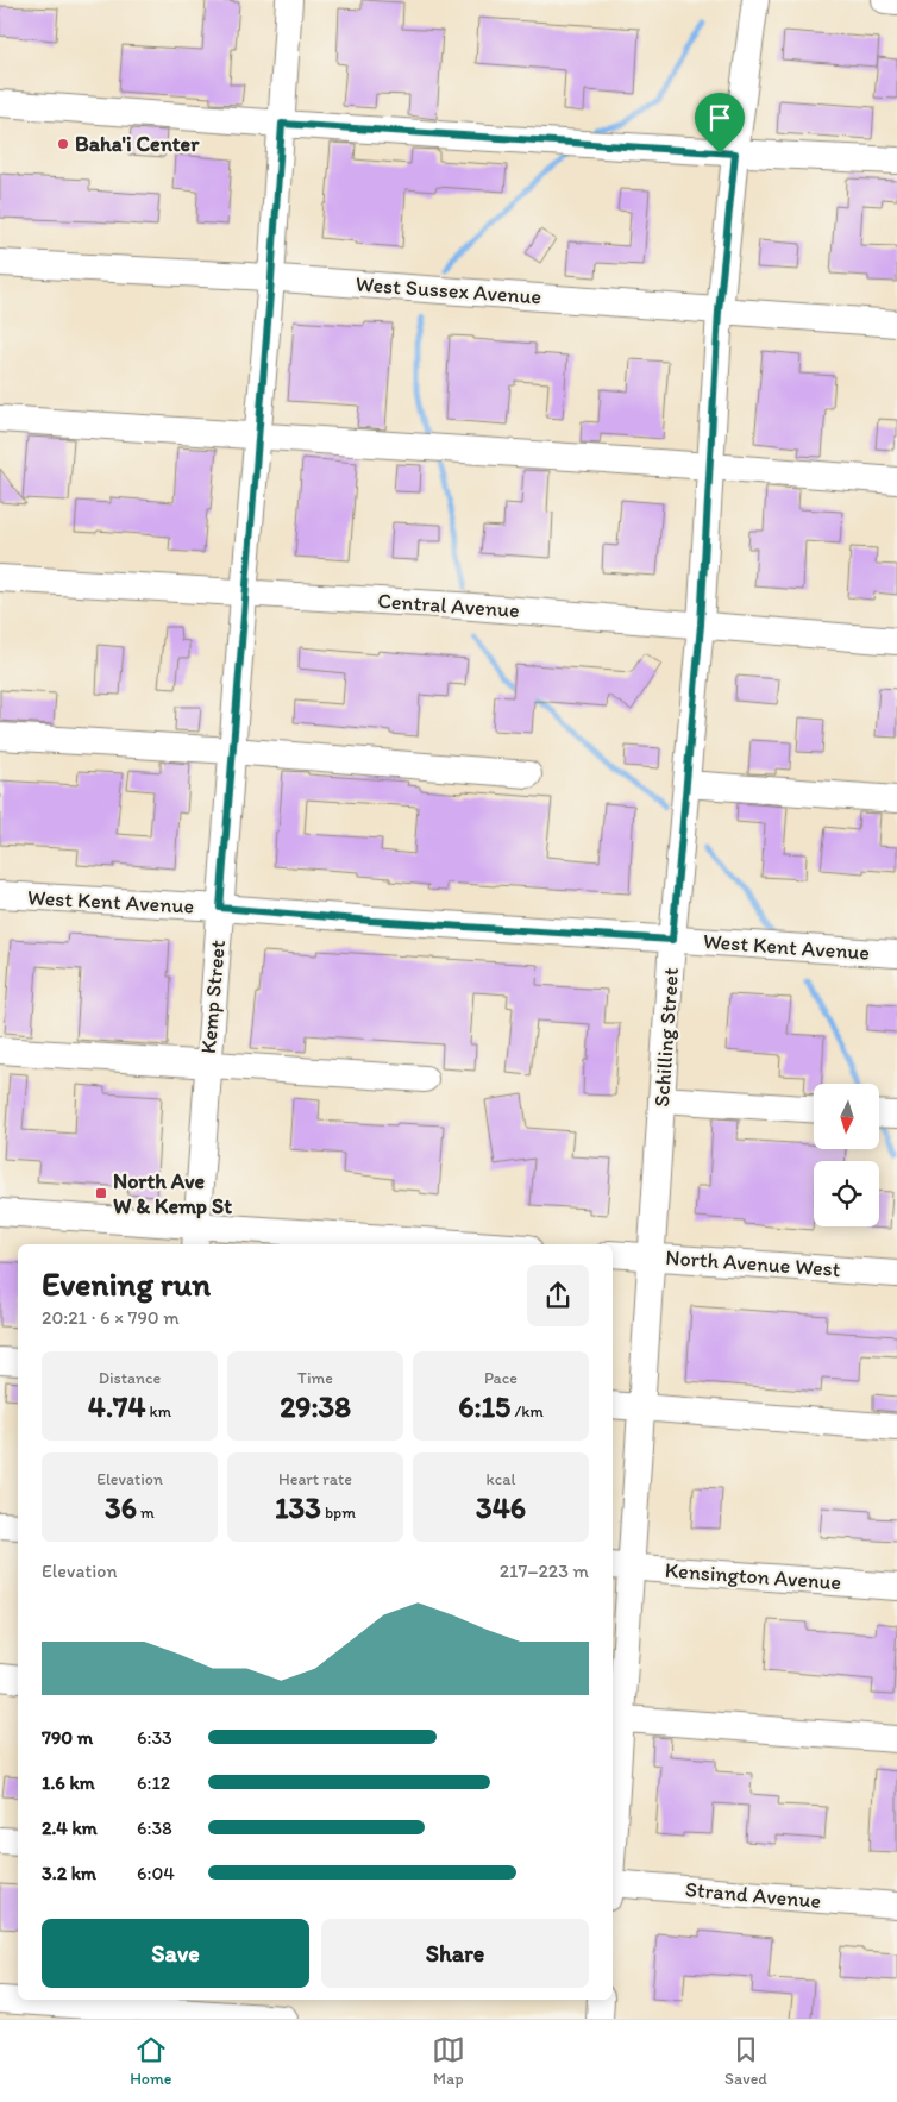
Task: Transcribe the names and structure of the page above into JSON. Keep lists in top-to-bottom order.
{
  "streets": {
    "street": [
      "West Sussex Avenue",
      "Central Avenue",
      "West Kent Avenue",
      "Kemp Street",
      "Schilling Street",
      "North Avenue West",
      "Kensington Avenue",
      "Strand Avenue"
    ]
  },
  "crossings": [
    ["West Sussex Avenue", "Kemp Street"],
    ["West Sussex Avenue", "Schilling Street"],
    ["Central Avenue", "Kemp Street"],
    ["Central Avenue", "Schilling Street"],
    ["West Kent Avenue", "Kemp Street"],
    ["West Kent Avenue", "Schilling Street"],
    ["Schilling Street", "North Avenue West"],
    ["Schilling Street", "Kensington Avenue"]
  ],
  "places": {
    "other": ["Baha'i Center"],
    "transit": ["North Ave W & Kemp St"]
  },
  "north": "bottom",
  "page": {
    "heading": ["Evening run", "20:21 · 6 × 790 m"],
    "stats": [
      ["Distance", "4.74 km"],
      ["Time", "29:38"],
      ["Pace", "6:15 /km"],
      ["Elevation", "36 m"],
      ["Heart rate", "133 bpm"],
      ["kcal", "346"]
    ],
    "chart": ["Elevation", "217–223 m"],
    "list": [
      {
        "name": "790 m",
        "note": "6:33"
      },
      {
        "name": "1.6 km",
        "note": "6:12"
      },
      {
        "name": "2.4 km",
        "note": "6:38"
      },
      {
        "name": "3.2 km",
        "note": "6:04"
      }
    ],
    "buttons": ["Save", "Share"],
    "tabs": ["Home", "Map", "Saved"]
  }
}
